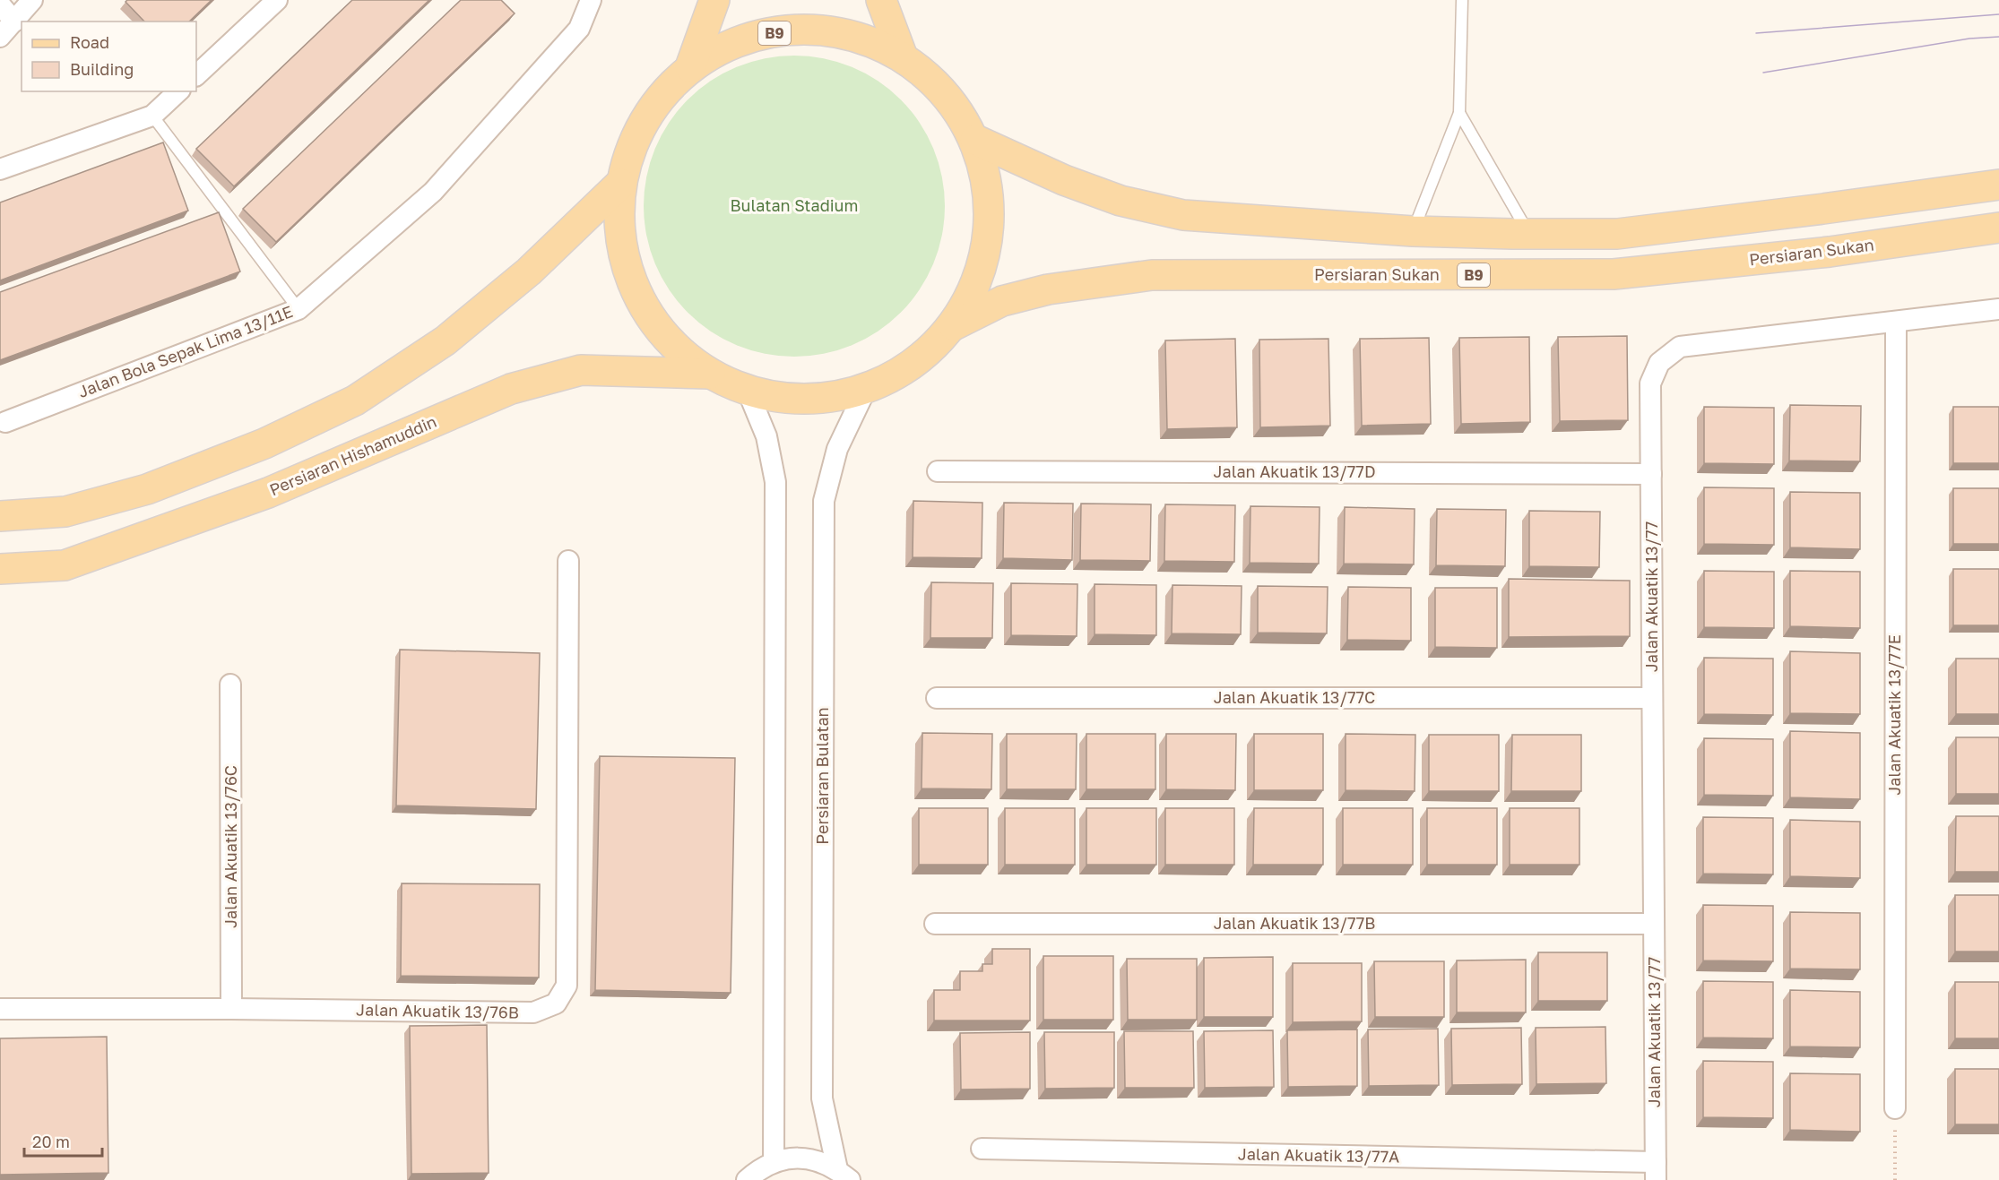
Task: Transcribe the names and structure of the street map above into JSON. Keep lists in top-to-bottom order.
{
  "streets": {
    "main road": ["B9", "Persiaran Sukan", "Persiaran Hishamuddin"],
    "street": [
      "Jalan Bola Sepak Lima 13/11E",
      "Jalan Akuatik 13/77D",
      "Jalan Akuatik 13/77",
      "Jalan Akuatik 13/77C",
      "Jalan Akuatik 13/77E",
      "Persiaran Bulatan",
      "Jalan Akuatik 13/76C",
      "Jalan Akuatik 13/77B",
      "Jalan Akuatik 13/76B",
      "Jalan Akuatik 13/77A"
    ]
  },
  "crossings": [
    ["B9", "Persiaran Sukan"],
    ["B9", "Persiaran Hishamuddin"],
    ["B9", "Persiaran Bulatan"],
    ["Jalan Akuatik 13/77D", "Jalan Akuatik 13/77"],
    ["Jalan Akuatik 13/77", "Jalan Akuatik 13/77C"],
    ["Jalan Akuatik 13/77", "Jalan Akuatik 13/77E"],
    ["Jalan Akuatik 13/77", "Jalan Akuatik 13/77B"],
    ["Jalan Akuatik 13/77", "Jalan Akuatik 13/77A"],
    ["Jalan Akuatik 13/76C", "Jalan Akuatik 13/76B"]
  ],
  "parks": ["Bulatan Stadium"],
  "legend": ["Road", "Building"],
  "scale_bar": "20 m"
}
